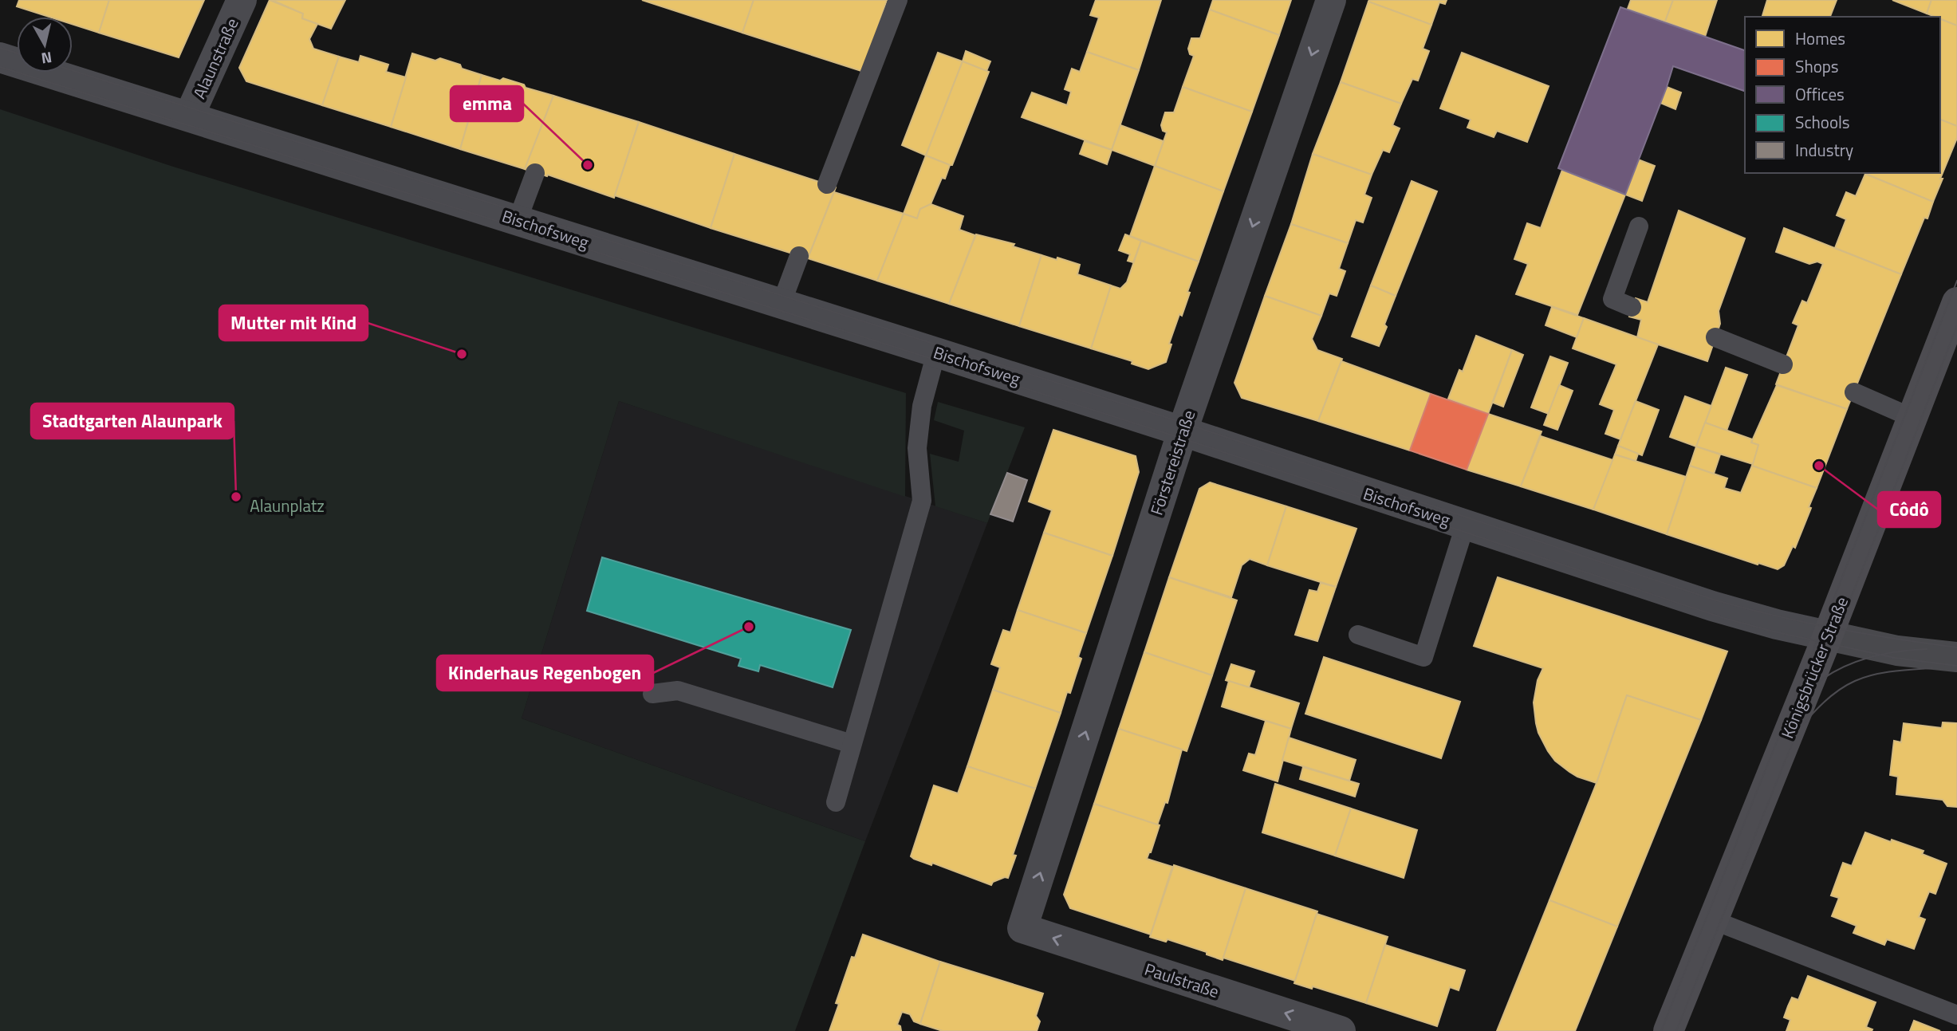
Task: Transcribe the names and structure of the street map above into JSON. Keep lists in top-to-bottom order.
{
  "streets": {
    "main road": ["Bischofsweg", "Königsbrücker Straße"],
    "street": ["Alaunstraße", "Förstereistraße", "Paulstraße"]
  },
  "crossings": [
    ["Alaunstraße", "Bischofsweg"],
    ["Bischofsweg", "Förstereistraße"],
    ["Bischofsweg", "Königsbrücker Straße"],
    ["Förstereistraße", "Paulstraße"]
  ],
  "one_way": ["Paulstraße"],
  "parks": ["Alaunplatz"],
  "places": [
    "emma",
    "Mutter mit Kind",
    "Côdô",
    "Stadtgarten Alaunpark",
    "Kinderhaus Regenbogen"
  ],
  "legend": [
    "Homes",
    "Shops",
    "Offices",
    "Schools",
    "Industry"
  ],
  "north": "bottom"
}
